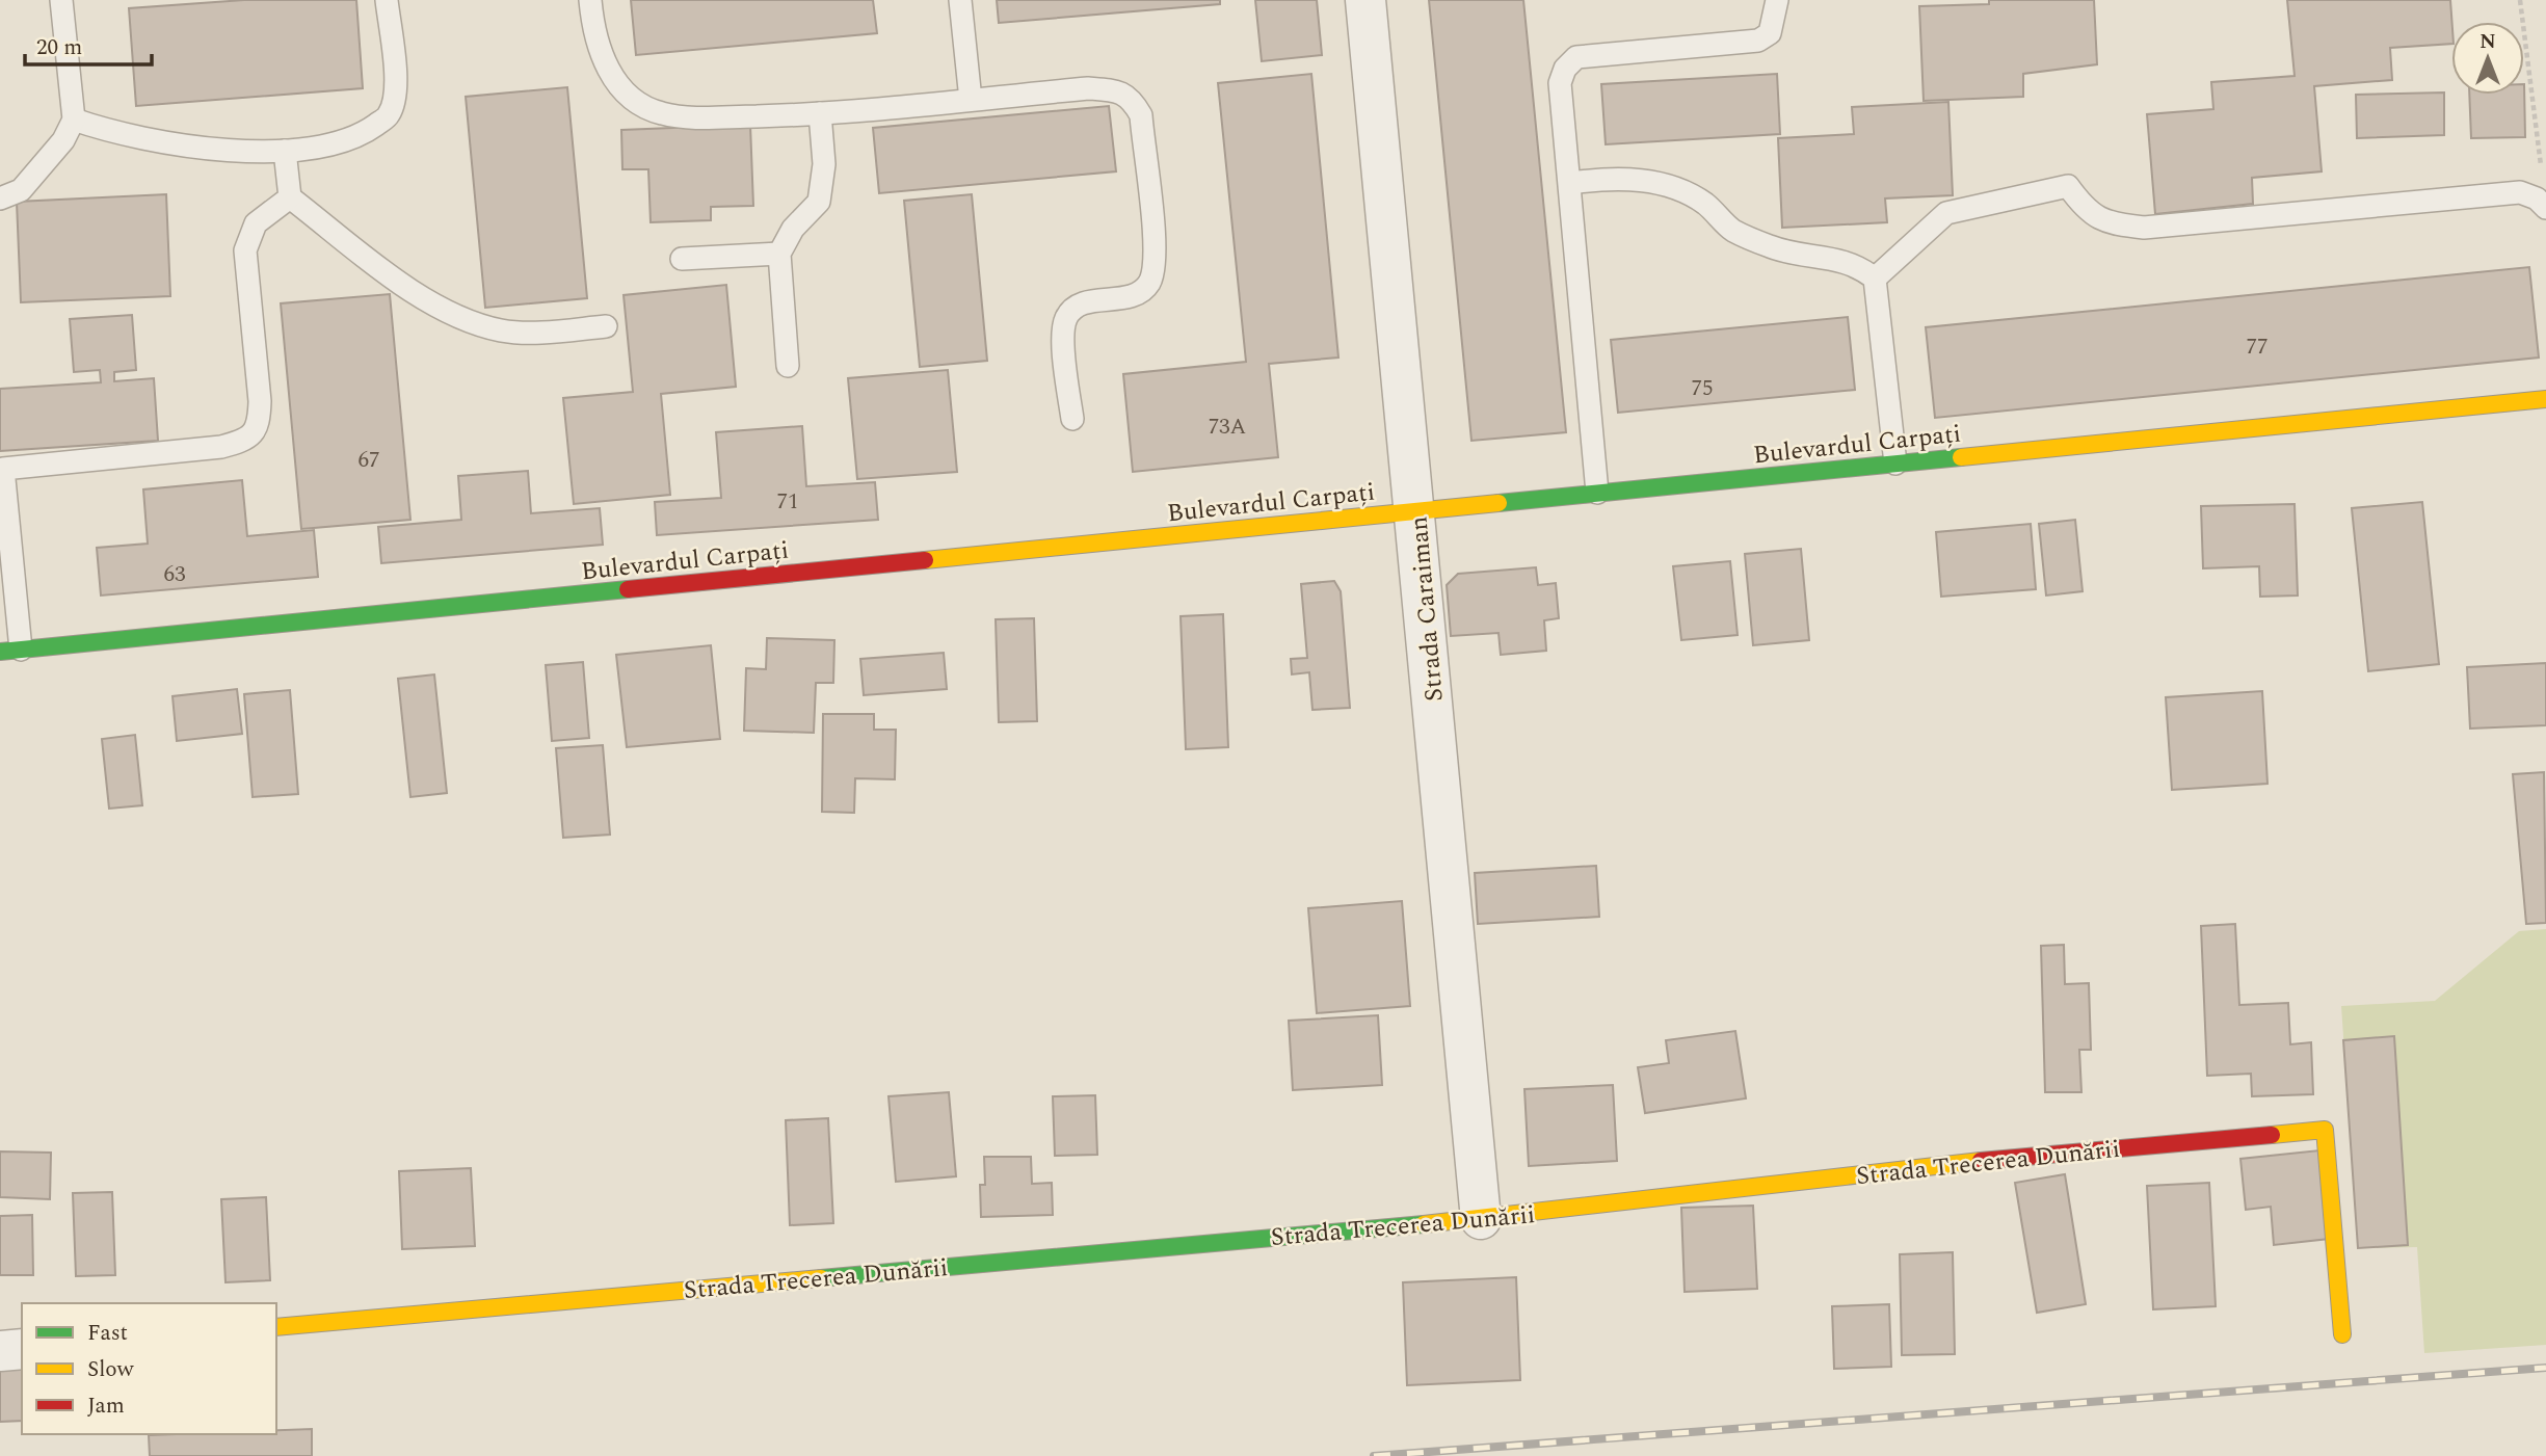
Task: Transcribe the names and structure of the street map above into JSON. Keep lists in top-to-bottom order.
{
  "streets": {
    "main road": ["Bulevardul Carpați", "Strada Trecerea Dunării"],
    "street": ["Strada Caraiman"]
  },
  "crossings": [
    ["Bulevardul Carpați", "Strada Caraiman"],
    ["Strada Caraiman", "Strada Trecerea Dunării"]
  ],
  "house_numbers": [
    "77",
    "75",
    "73A",
    "67",
    "71",
    "63"
  ],
  "legend": ["Fast", "Slow", "Jam"],
  "scale_bar": "20 m",
  "north": "top"
}
